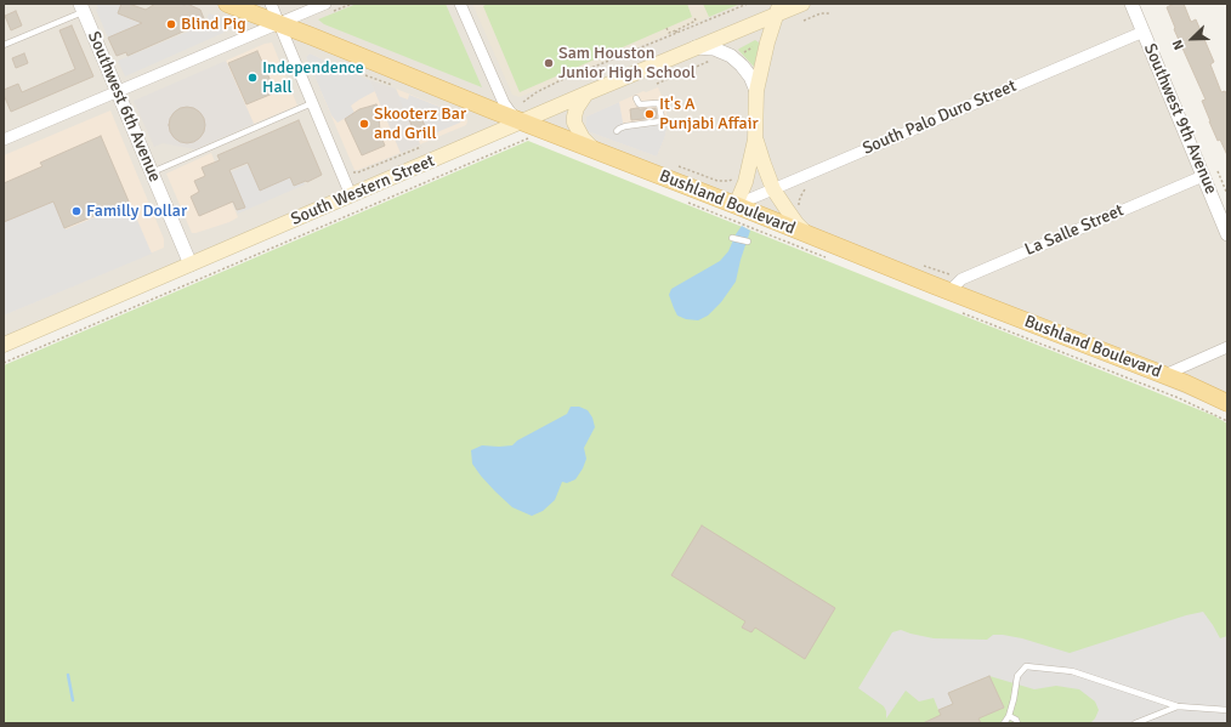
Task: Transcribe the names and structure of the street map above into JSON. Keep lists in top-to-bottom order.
{
  "streets": {
    "main road": ["South Western Street", "Bushland Boulevard"],
    "street": [
      "Southwest 6th Avenue",
      "South Palo Duro Street",
      "Southwest 9th Avenue",
      "La Salle Street"
    ]
  },
  "crossings": [
    ["Southwest 6th Avenue", "South Western Street"],
    ["South Palo Duro Street", "Southwest 9th Avenue"],
    ["South Palo Duro Street", "Bushland Boulevard"],
    ["Southwest 9th Avenue", "La Salle Street"],
    ["South Western Street", "Bushland Boulevard"],
    ["Bushland Boulevard", "La Salle Street"]
  ],
  "places": [
    "Blind Pig",
    "Sam Houston Junior High School",
    "Independence Hall",
    "It's A Punjabi Affair",
    "Skooterz Bar and Grill",
    "Familly Dollar"
  ],
  "north": "bottom left"
}
